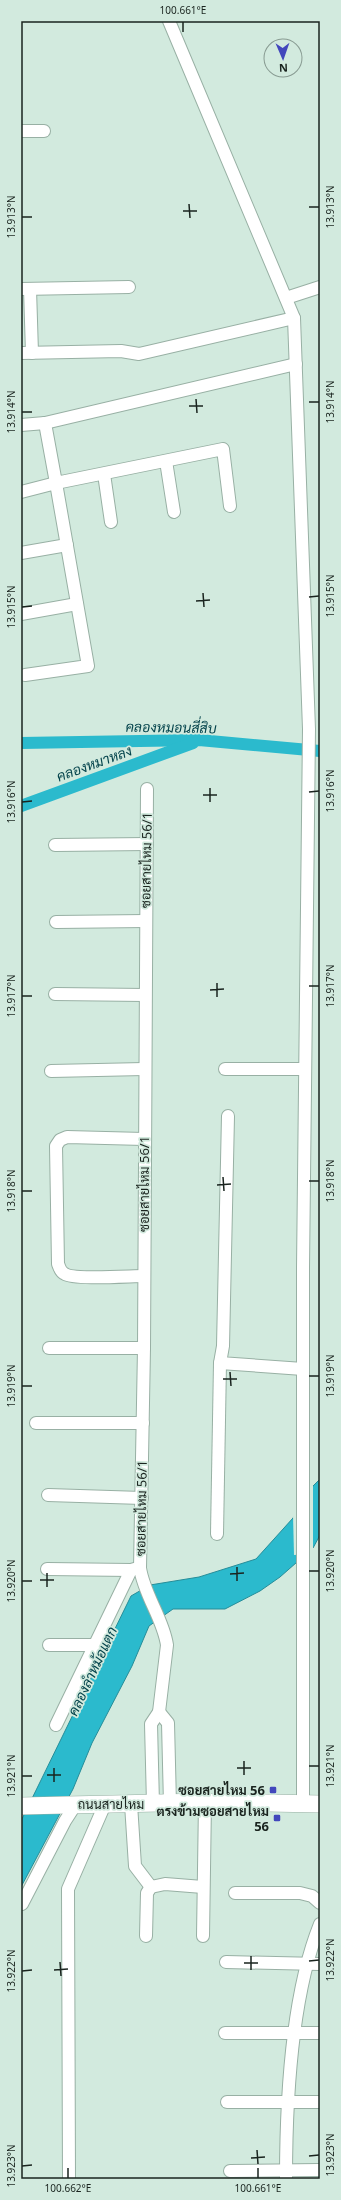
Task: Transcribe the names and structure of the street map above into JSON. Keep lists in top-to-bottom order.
{
  "streets": {
    "main road": ["ถนนสายไหม"],
    "street": ["ซอยสายไหม 56/1"]
  },
  "water": ["คลองหมอนสี่สิบ", "คลองหมาหลง", "คลองลำหม้อแตก"],
  "places": {
    "transit": ["ซอยสายไหม 56", "ตรงข้ามซอยสายไหม 56"]
  },
  "north": "bottom",
  "coordinates": [
    "100.661°E",
    "13.913°N",
    "13.914°N",
    "13.915°N",
    "13.916°N",
    "13.917°N",
    "13.918°N",
    "13.919°N",
    "13.920°N",
    "13.921°N",
    "13.922°N",
    "13.923°N",
    "100.662°E"
  ]
}
